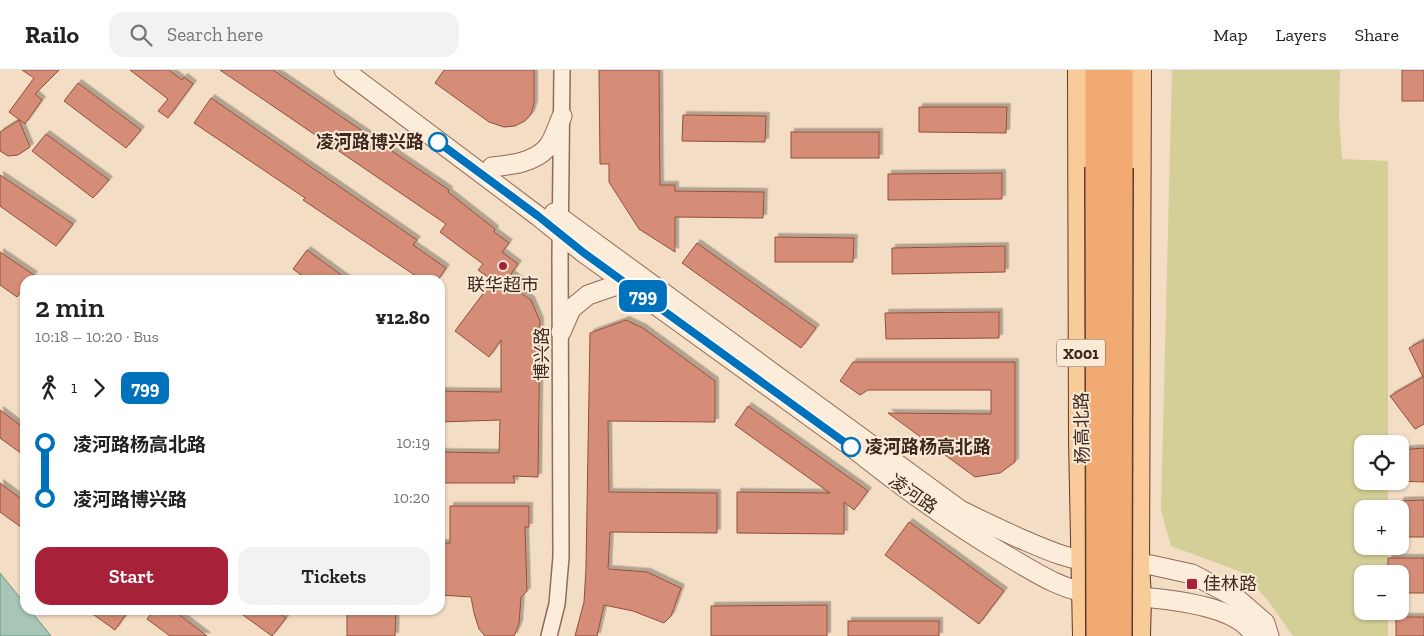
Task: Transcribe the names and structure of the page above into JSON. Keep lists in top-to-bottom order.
{
  "streets": {
    "highway": ["X001", "杨高北路"],
    "street": ["博兴路", "凌河路"]
  },
  "crossings": [
    ["博兴路", "凌河路"],
    ["杨高北路", "凌河路"]
  ],
  "places": {
    "other": ["凌河路博兴路", "联华超市", "凌河路杨高北路"],
    "transit": ["佳林路"]
  },
  "lines": ["bus line 799"],
  "page": {
    "header": "Railo",
    "search": "Search here",
    "nav": ["Map", "Layers", "Share"],
    "on_map": "799",
    "heading": ["2 min", "10:18 – 10:20 · Bus", "¥12.80"],
    "legs": ["1", "799"],
    "list": [
      {
        "name": "凌河路杨高北路",
        "value": "10:19"
      },
      {
        "name": "凌河路博兴路",
        "value": "10:20"
      }
    ],
    "map_buttons": ["+", "−"],
    "buttons": ["Start", "Tickets"]
  }
}
